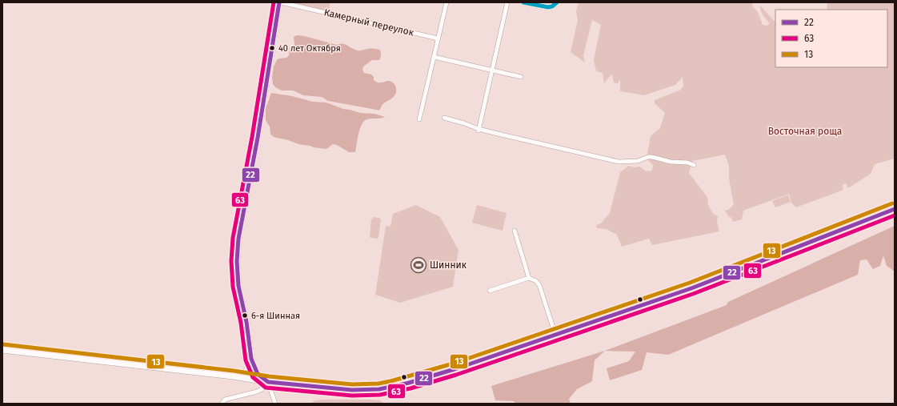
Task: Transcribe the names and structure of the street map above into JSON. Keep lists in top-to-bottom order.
{
  "streets": {
    "street": ["Камерный переулок"]
  },
  "parks": ["Восточная роща"],
  "places": {
    "other": ["40 лет Октября", "6-я Шинная"],
    "sports": ["Шинник"]
  },
  "lines": ["transit line 22", "transit line 63", "transit line 13"],
  "legend": ["22", "63", "13"]
}
